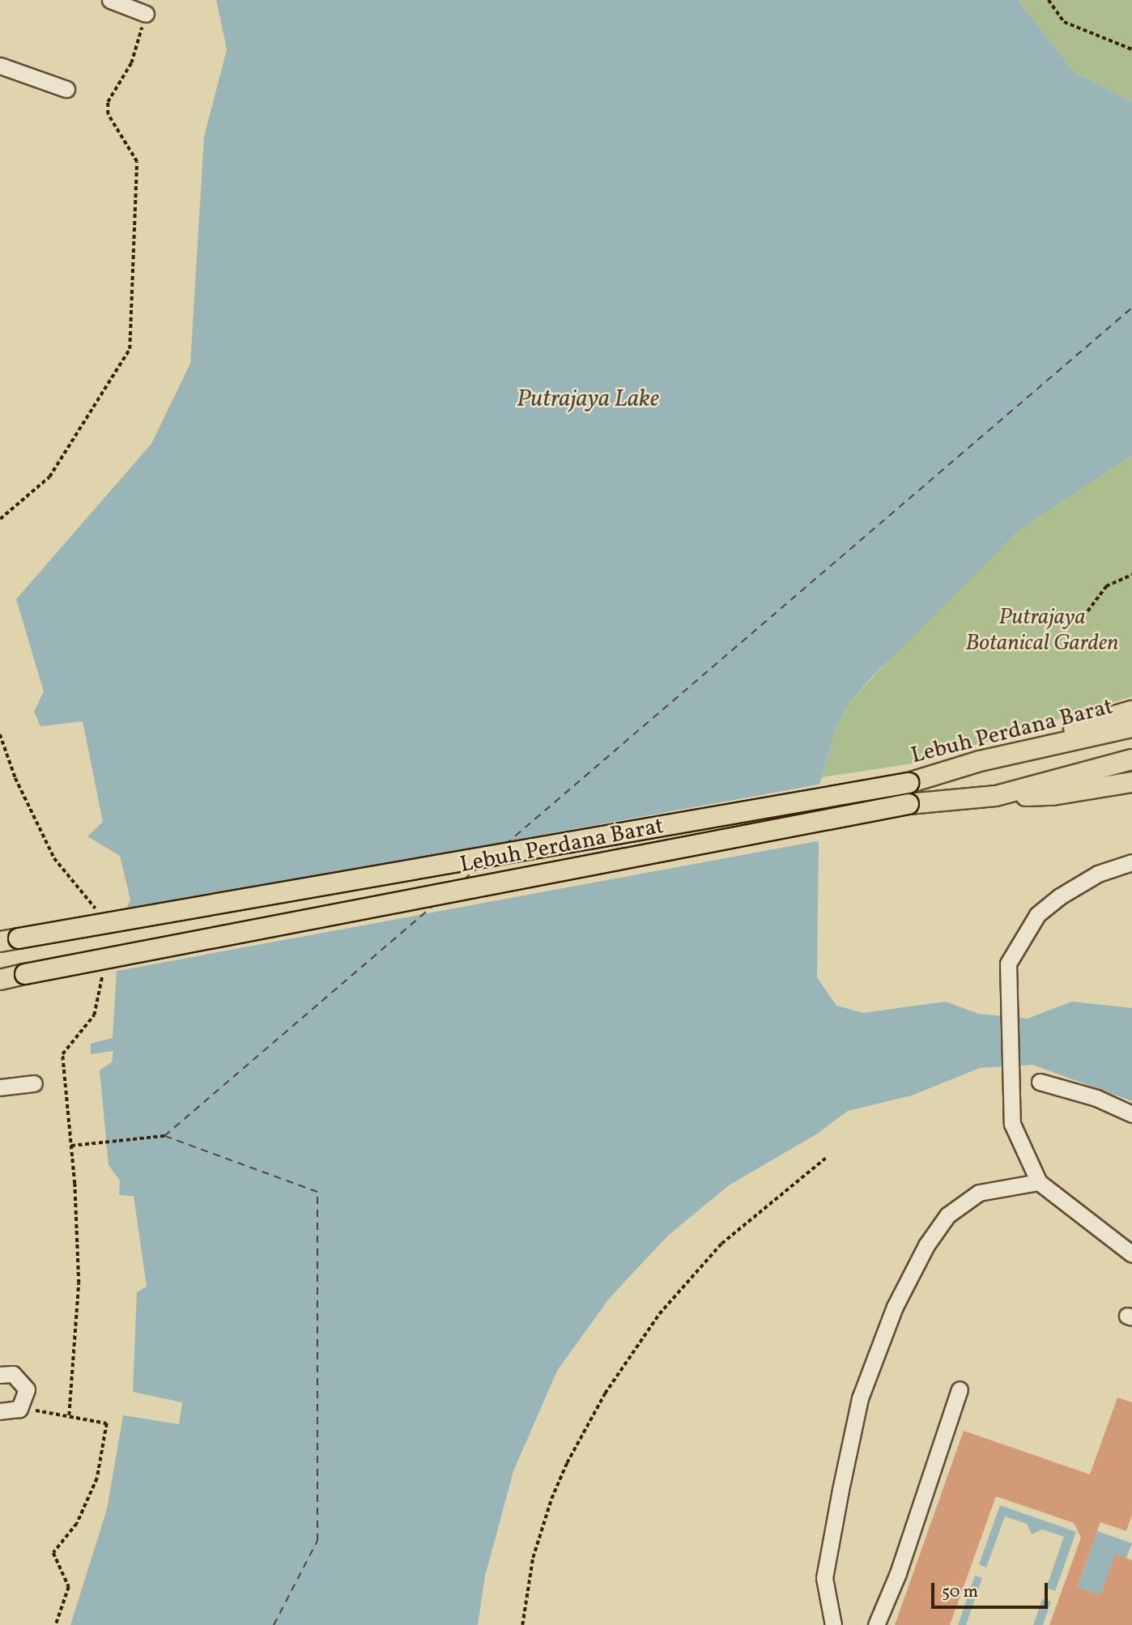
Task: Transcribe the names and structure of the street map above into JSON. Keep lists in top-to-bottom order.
{
  "streets": {
    "main road": ["Lebuh Perdana Barat"]
  },
  "water": ["Putrajaya Lake"],
  "parks": ["Putrajaya Botanical Garden"],
  "scale_bar": "50 m"
}
